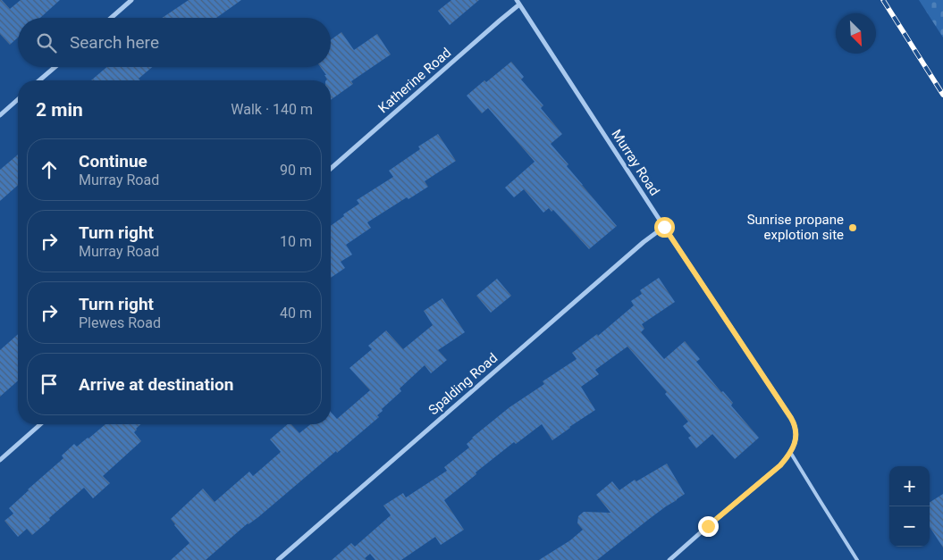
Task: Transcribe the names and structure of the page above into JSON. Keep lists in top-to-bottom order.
{
  "streets": {
    "street": ["Katherine Road", "Murray Road", "Spalding Road"]
  },
  "crossings": [
    ["Katherine Road", "Murray Road"],
    ["Murray Road", "Spalding Road"]
  ],
  "places": ["Sunrise propane explotion site"],
  "north": "bottom right",
  "page": {
    "search": "Search here",
    "heading": ["2 min", "Walk · 140 m"],
    "list": [
      ["Continue", "Murray Road", "90 m"],
      ["Turn right", "Murray Road", "10 m"],
      ["Turn right", "Plewes Road", "40 m"],
      "Arrive at destination"
    ],
    "map_buttons": ["+", "−"]
  }
}
